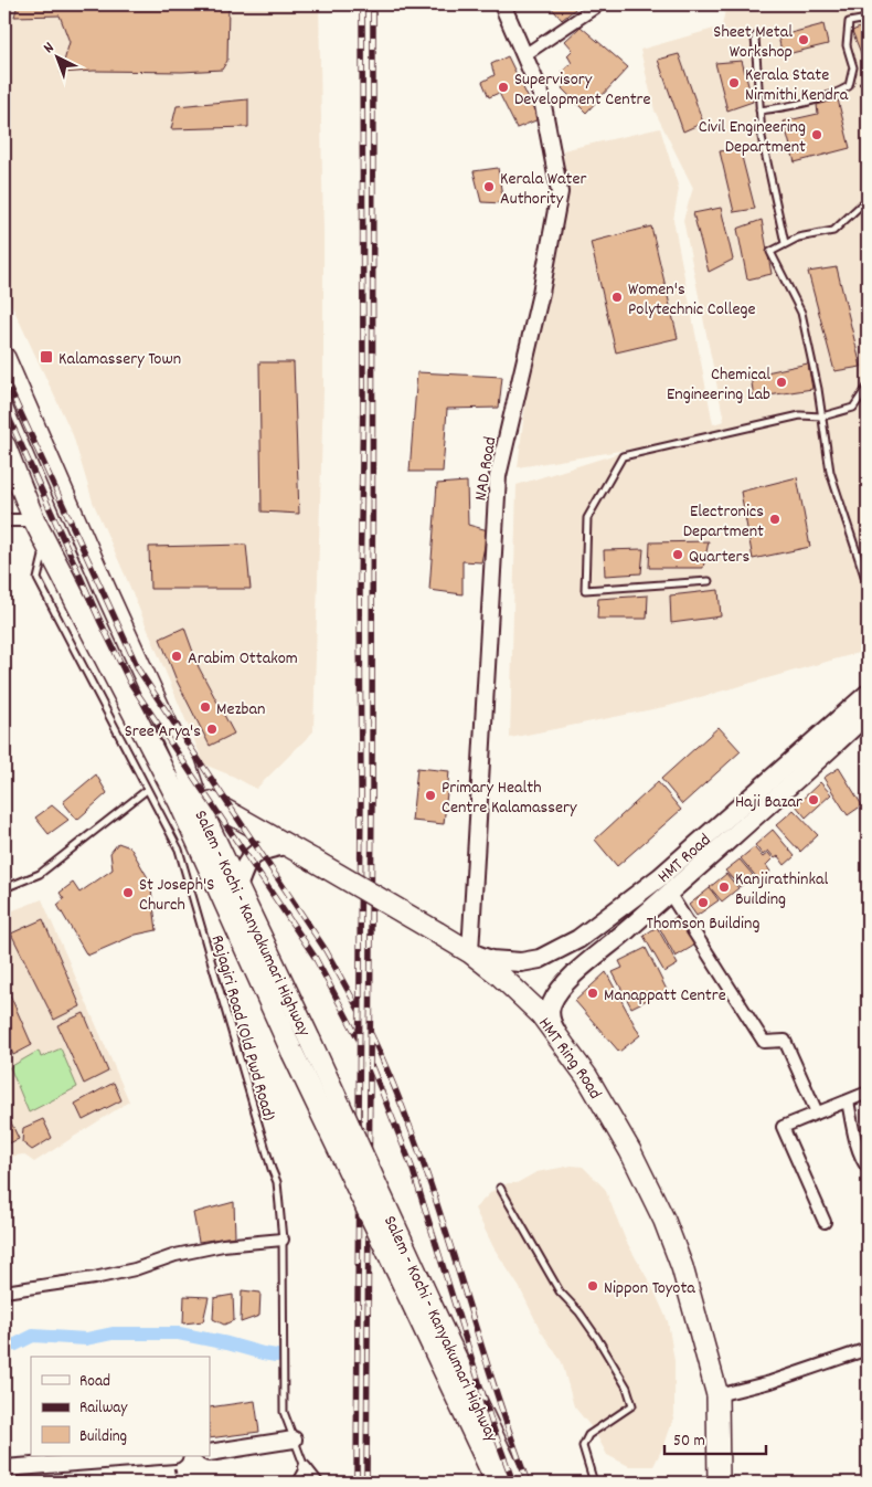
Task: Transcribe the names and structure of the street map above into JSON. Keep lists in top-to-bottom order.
{
  "streets": {
    "highway": ["Salem - Kochi - Kanyakumari Highway", "HMT Ring Road"],
    "main road": ["HMT Road"],
    "street": ["NAD Road"],
    "lane": ["Rajagiri Road (Old Pwd Road)"]
  },
  "crossings": [
    ["NAD Road", "HMT Road"],
    ["NAD Road", "HMT Ring Road"],
    ["HMT Road", "HMT Ring Road"],
    ["Salem - Kochi - Kanyakumari Highway", "Rajagiri Road (Old Pwd Road)"],
    ["Salem - Kochi - Kanyakumari Highway", "HMT Ring Road"]
  ],
  "places": {
    "other": [
      "Sheet Metal Workshop",
      "Kerala State Nirmithi Kendra",
      "Supervisory Development Centre",
      "Civil Engineering Department",
      "Kerala Water Authority",
      "Women's Polytechnic College",
      "Chemical Engineering Lab",
      "Electronics Department",
      "Quarters",
      "Arabim Ottakom",
      "Mezban",
      "Sree Arya's",
      "Primary Health Centre Kalamassery",
      "Haji Bazar",
      "Kanjirathinkal Building",
      "St Joseph'S Church",
      "Thomson Building",
      "Manappatt Centre",
      "Nippon Toyota"
    ],
    "transit": ["Kalamassery Town"]
  },
  "legend": ["Road", "Railway", "Building"],
  "scale_bar": "50 m",
  "north": "top left"
}
